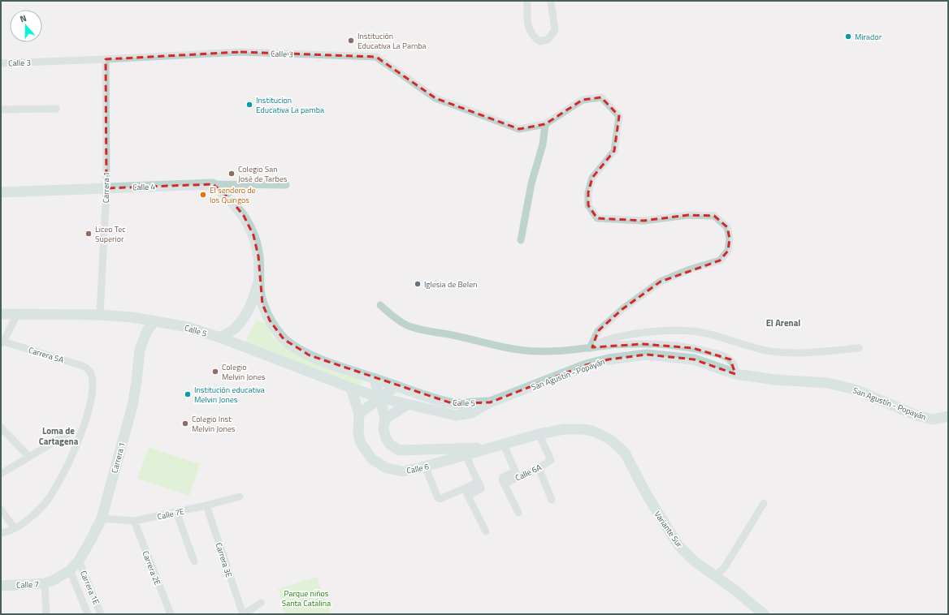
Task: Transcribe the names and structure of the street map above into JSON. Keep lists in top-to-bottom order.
{
  "streets": {
    "main road": [
      "Calle 4",
      "Carrera 1",
      "Calle 5",
      "San Agustín - Popayán",
      "Calle 6",
      "Variante Sur",
      "Calle 7"
    ],
    "street": [
      "Calle 3",
      "Carrera 5A",
      "Calle 6A",
      "Calle 7E",
      "Carrera 3E",
      "Carrera 2E",
      "Carrera 1E"
    ]
  },
  "crossings": [
    ["Calle 3", "Carrera 1"],
    ["Calle 4", "Carrera 1"],
    ["Carrera 1", "Calle 5"],
    ["Carrera 1", "Calle 7E"],
    ["Carrera 1", "Calle 7"],
    ["Carrera 1", "Carrera 1E"],
    ["Calle 5", "San Agustín - Popayán"],
    ["Calle 5", "Calle 6"],
    ["San Agustín - Popayán", "Calle 6"],
    ["Calle 6", "Calle 6A"],
    ["Calle 6", "Variante Sur"],
    ["Calle 7E", "Carrera 3E"],
    ["Calle 7E", "Carrera 2E"]
  ],
  "districts": ["El Arenal", "Loma de Cartagena"],
  "parks": ["Parque niños Santa Catalina"],
  "places": [
    "Mirador",
    "Institución Educativa La Pamba",
    "Institucion Educativa La pamba",
    "Colegio San José de Tarbes",
    "El sendero de los Quingos",
    "Liceo Tec Superior",
    "Iglesia de Belen",
    "Colegio Melvin Jones",
    "Institución educativa Melvin Jones",
    "Colegio Inst Melvin Jones"
  ],
  "north": "top"
}
